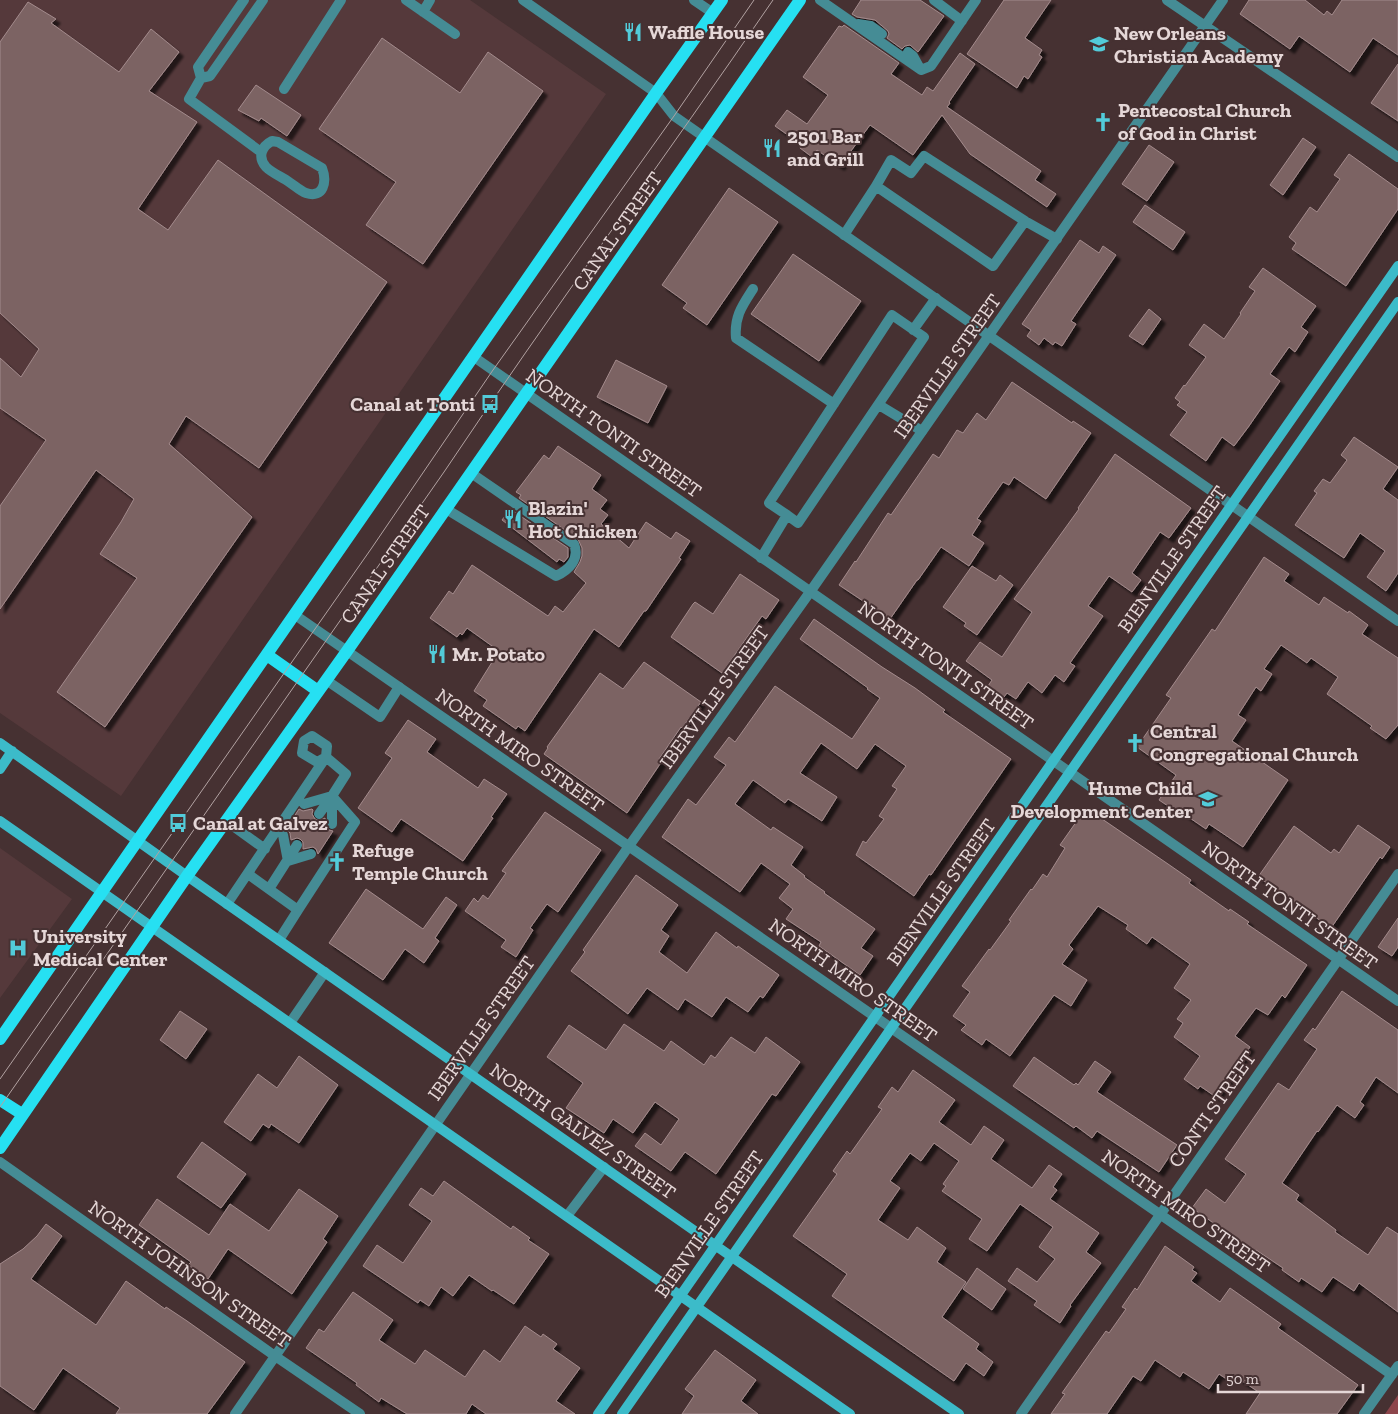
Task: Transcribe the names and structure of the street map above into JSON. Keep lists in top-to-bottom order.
{
  "streets": {
    "main road": ["CANAL STREET"],
    "street": [
      "IBERVILLE STREET",
      "NORTH TONTI STREET",
      "BIENVILLE STREET",
      "NORTH MIRO STREET",
      "CONTI STREET",
      "NORTH GALVEZ STREET",
      "NORTH JOHNSON STREET"
    ]
  },
  "crossings": [
    ["CANAL STREET", "NORTH TONTI STREET"],
    ["CANAL STREET", "NORTH MIRO STREET"],
    ["CANAL STREET", "NORTH GALVEZ STREET"],
    ["IBERVILLE STREET", "NORTH TONTI STREET"],
    ["IBERVILLE STREET", "NORTH MIRO STREET"],
    ["IBERVILLE STREET", "NORTH GALVEZ STREET"],
    ["IBERVILLE STREET", "NORTH JOHNSON STREET"],
    ["NORTH TONTI STREET", "BIENVILLE STREET"],
    ["NORTH TONTI STREET", "CONTI STREET"],
    ["BIENVILLE STREET", "NORTH MIRO STREET"],
    ["BIENVILLE STREET", "NORTH GALVEZ STREET"],
    ["NORTH MIRO STREET", "CONTI STREET"]
  ],
  "places": {
    "restaurant": [
      "Waffle House",
      "2501 Bar and Grill",
      "Blazin' Hot Chicken",
      "Mr. Potato"
    ],
    "school or university": ["New Orleans Christian Academy", "Hume Child Development Center"],
    "church": ["Pentecostal Church of God in Christ", "Central Congregational Church", "Refuge Temple Church"],
    "bus stop": ["Canal at Tonti", "Canal at Galvez"],
    "hospital": ["University Medical Center"]
  },
  "scale_bar": "50 m"
}
